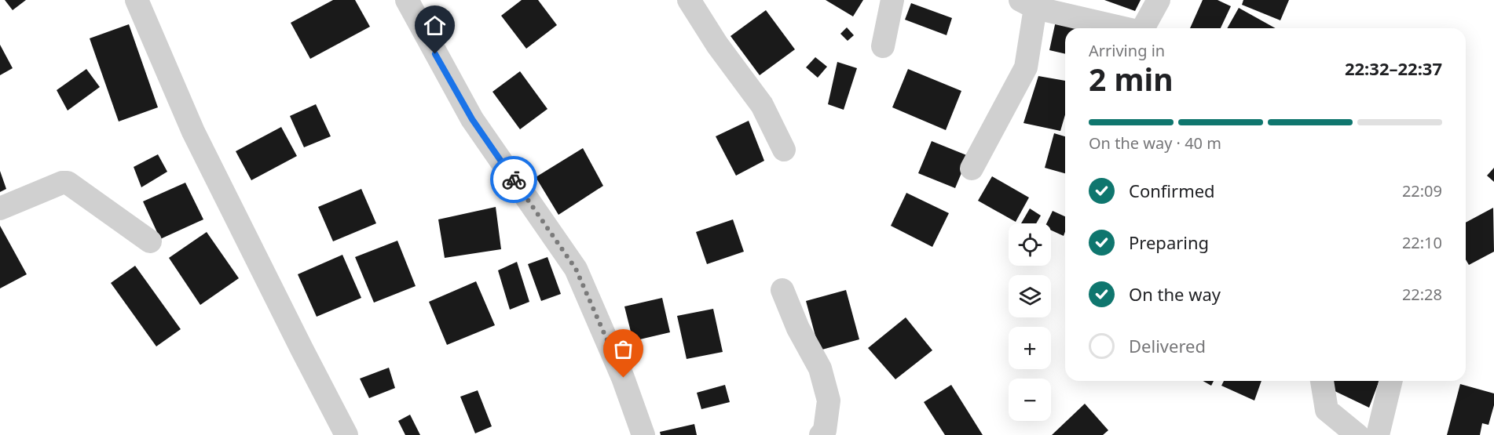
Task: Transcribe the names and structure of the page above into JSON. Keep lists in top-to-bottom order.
{
  "page": {
    "heading": ["2 min", "Arriving in", "22:32–22:37"],
    "bar": "On the way · 40 m",
    "list": [
      ["Confirmed", "22:09"],
      ["Preparing", "22:10"],
      ["On the way", "22:28"],
      "Delivered"
    ],
    "map_buttons": ["+", "−"]
  }
}
